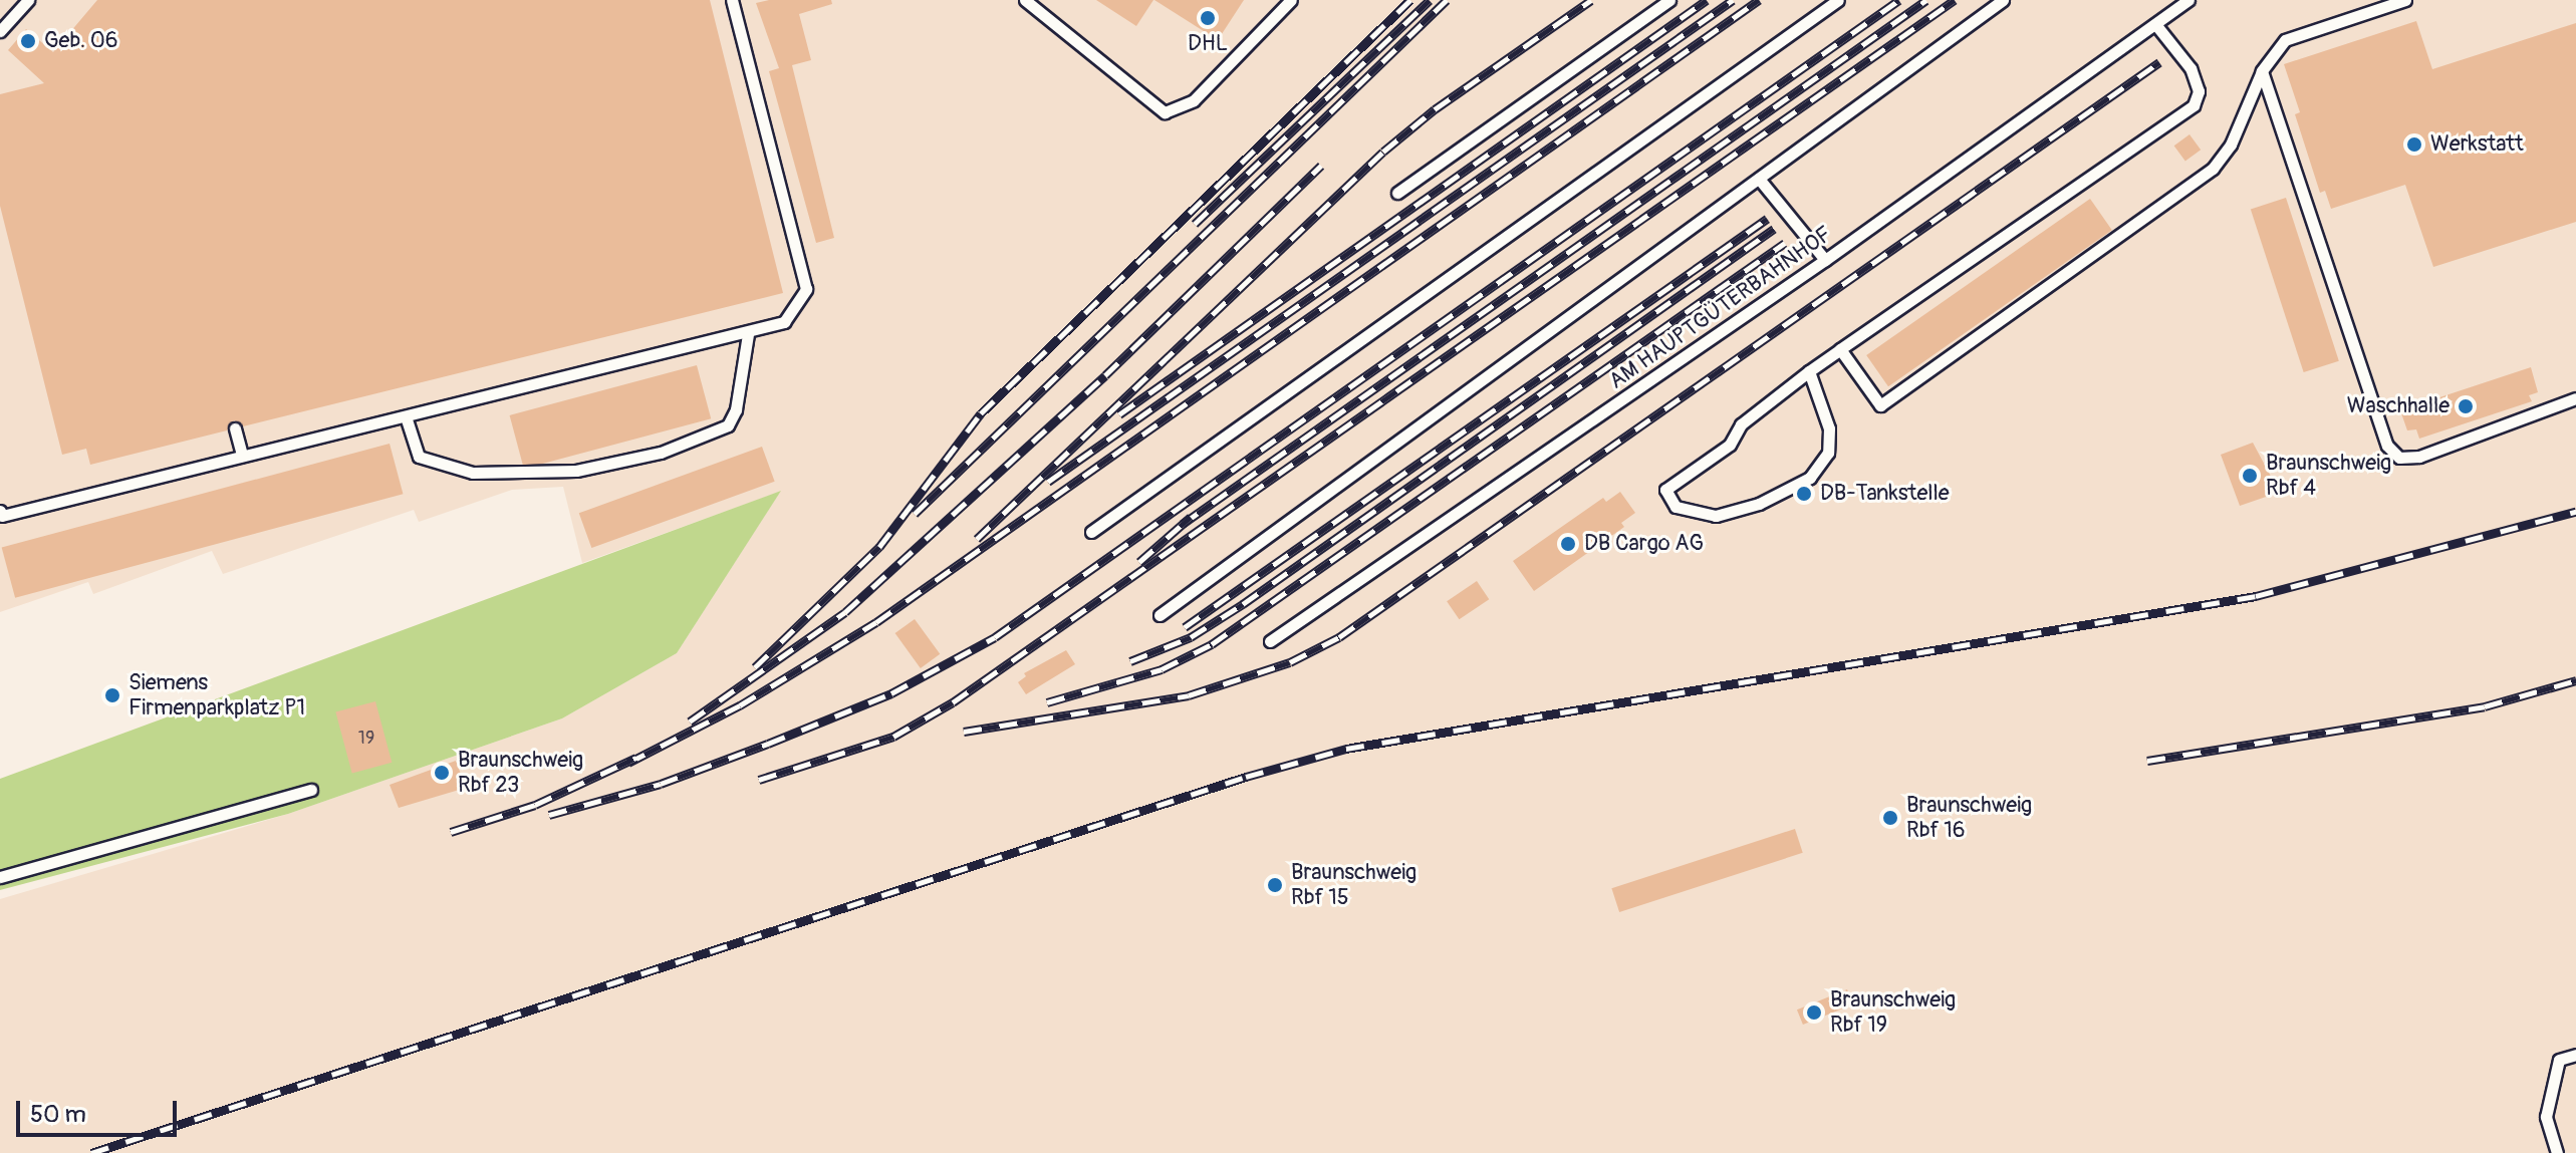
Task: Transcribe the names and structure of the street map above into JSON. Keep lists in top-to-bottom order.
{
  "streets": {
    "lane": ["AM HAUPTGÜTERBAHNHOF"]
  },
  "places": [
    "DHL",
    "Geb. 06",
    "Werkstatt",
    "Waschhalle",
    "Braunschweig Rbf 4",
    "DB-Tankstelle",
    "DB Cargo AG",
    "Siemens Firmenparkplatz P1",
    "Braunschweig Rbf 23",
    "Braunschweig Rbf 16",
    "Braunschweig Rbf 15",
    "Braunschweig Rbf 19"
  ],
  "house_numbers": ["19"],
  "scale_bar": "50 m"
}
